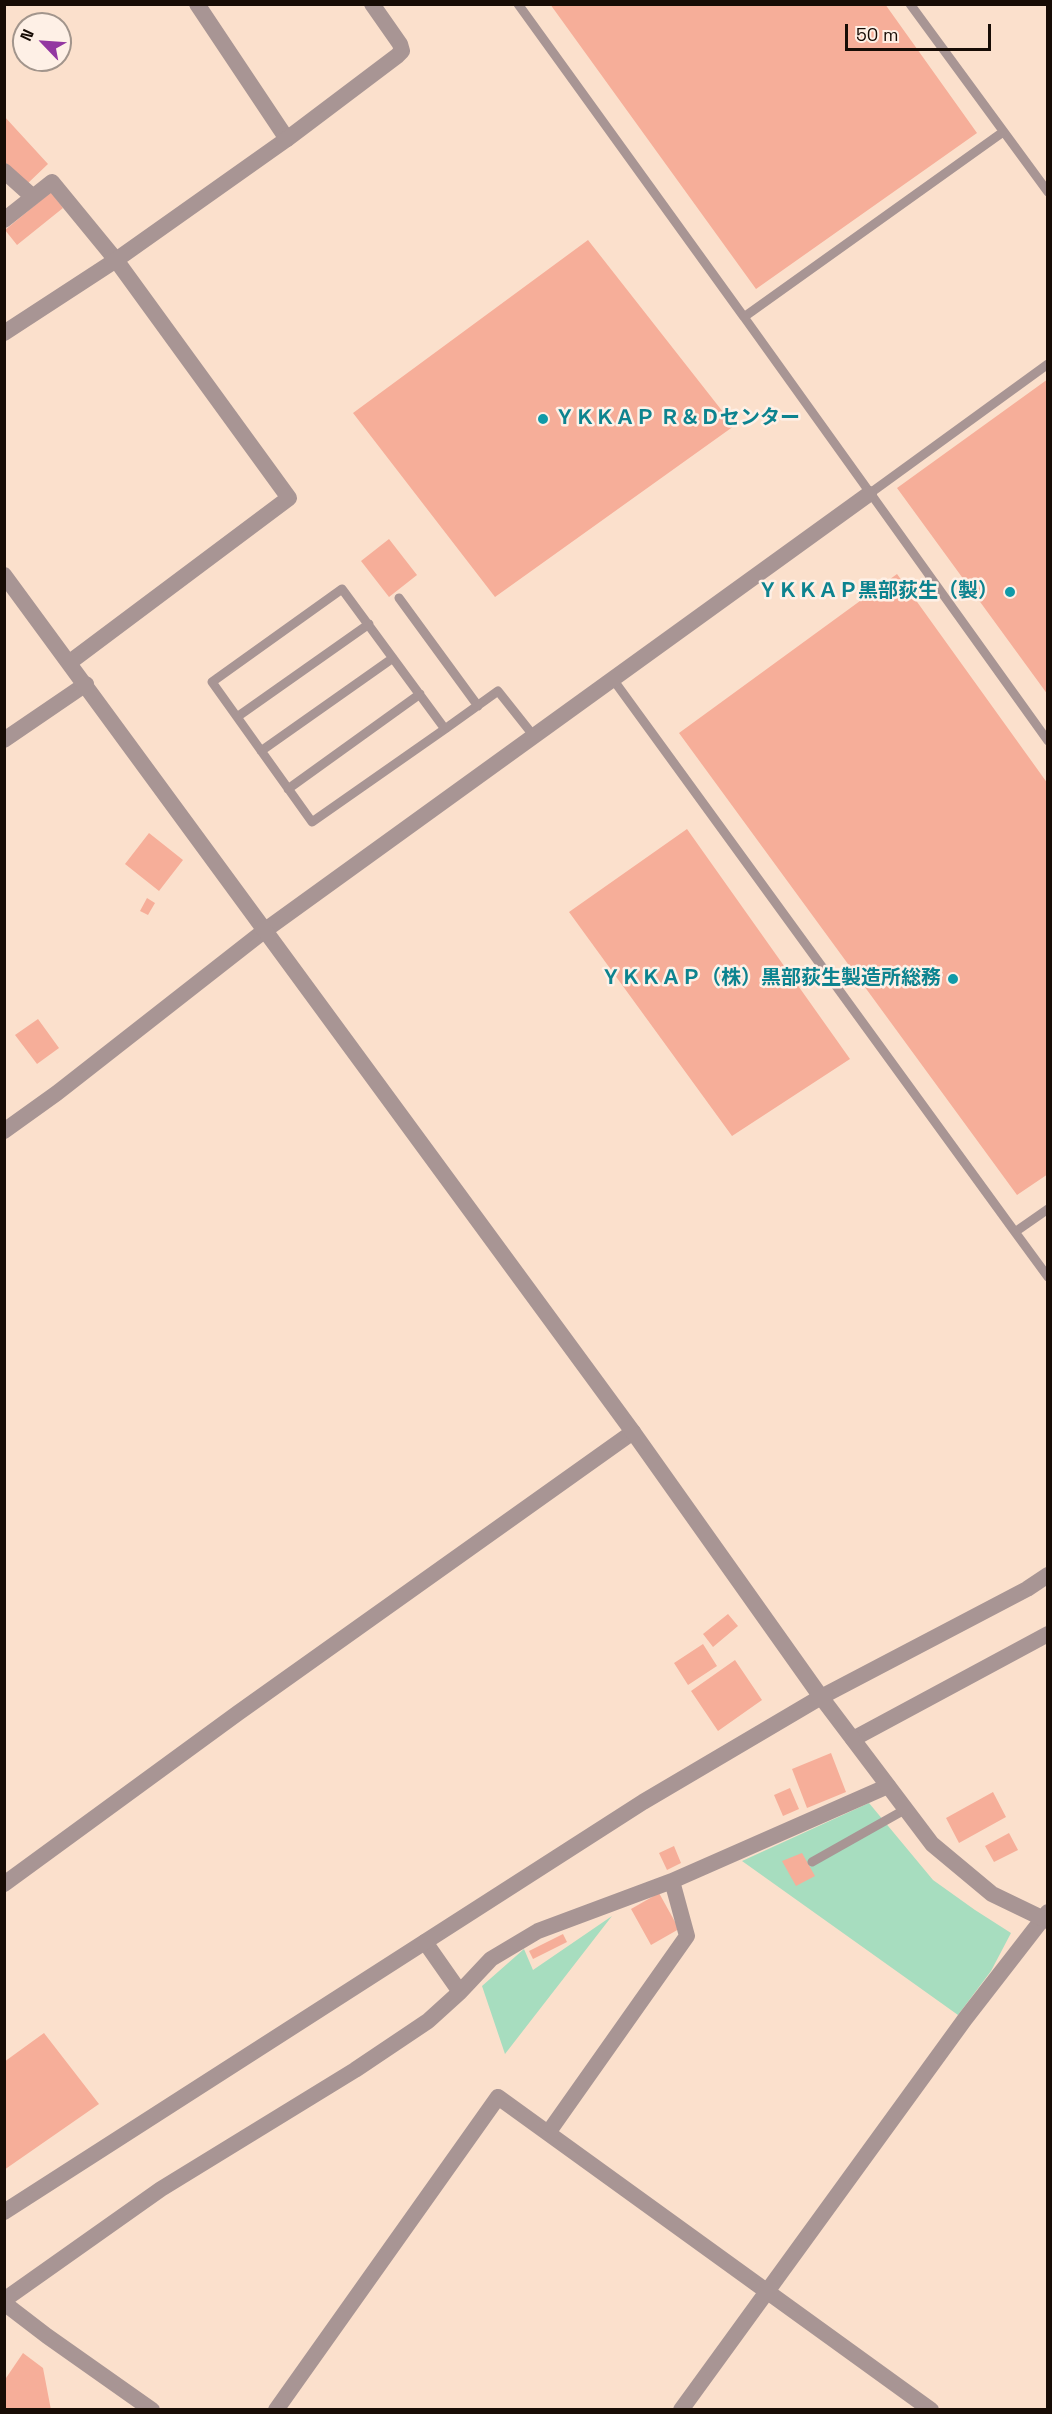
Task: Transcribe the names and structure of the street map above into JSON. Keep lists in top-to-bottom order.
{
  "places": ["ＹＫＫＡＰ Ｒ＆Ｄセンター", "ＹＫＫＡＰ黒部荻生（製）", "ＹＫＫＡＰ（株）黒部荻生製造所総務"],
  "scale_bar": "50 m",
  "north": "top left"
}
